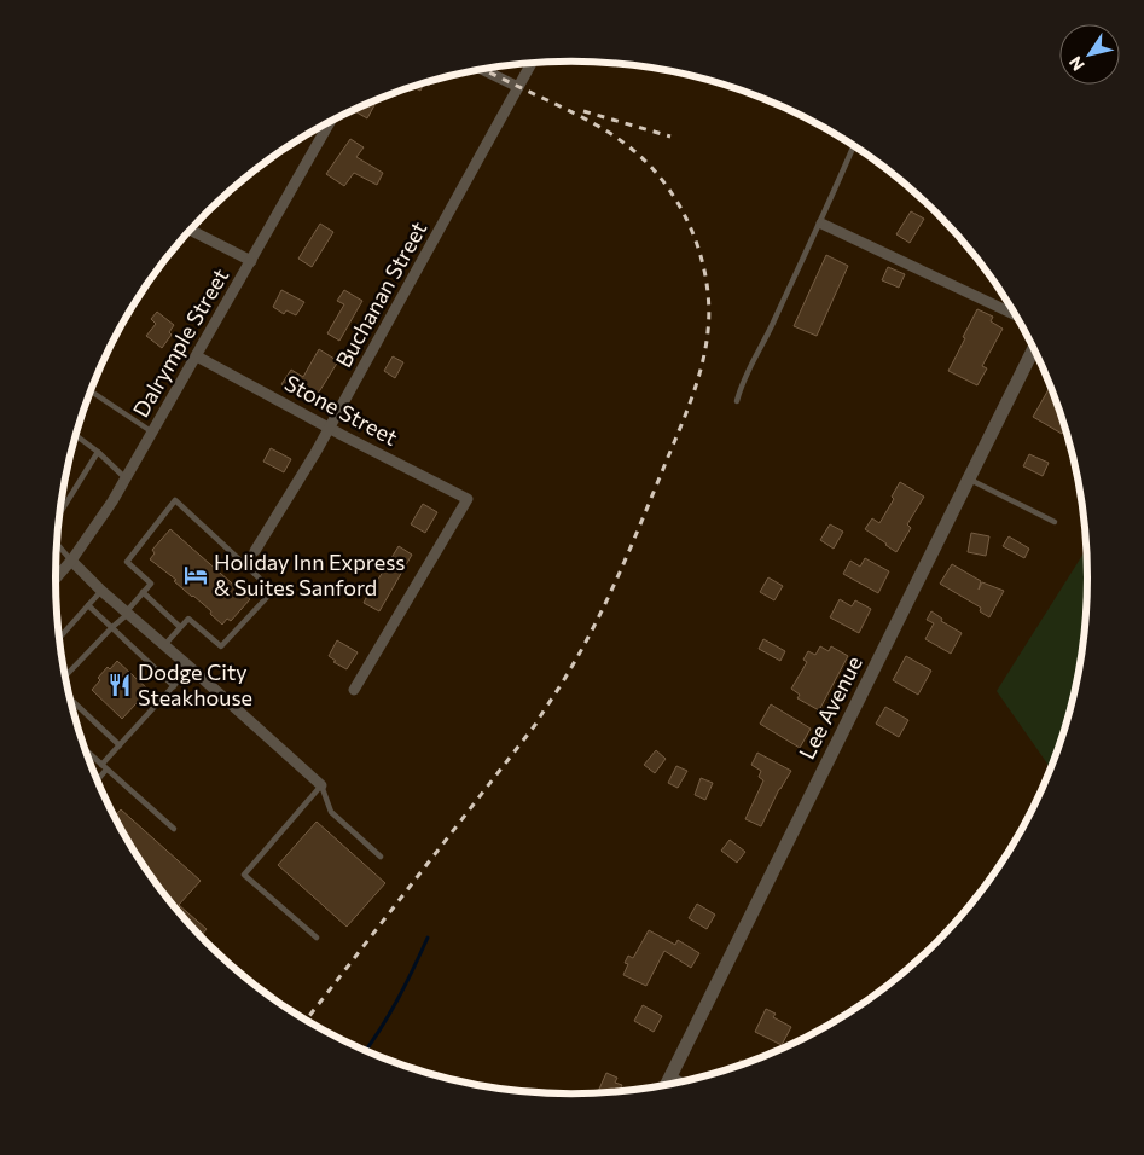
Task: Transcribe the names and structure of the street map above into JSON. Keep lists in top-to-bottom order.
{
  "streets": {
    "street": [
      "Buchanan Street",
      "Dalrymple Street",
      "Stone Street",
      "Lee Avenue"
    ]
  },
  "crossings": [
    ["Buchanan Street", "Stone Street"],
    ["Dalrymple Street", "Stone Street"]
  ],
  "places": {
    "hotel": ["Holiday Inn Express & Suites Sanford"],
    "restaurant": ["Dodge City Steakhouse"]
  },
  "north": "bottom left"
}
